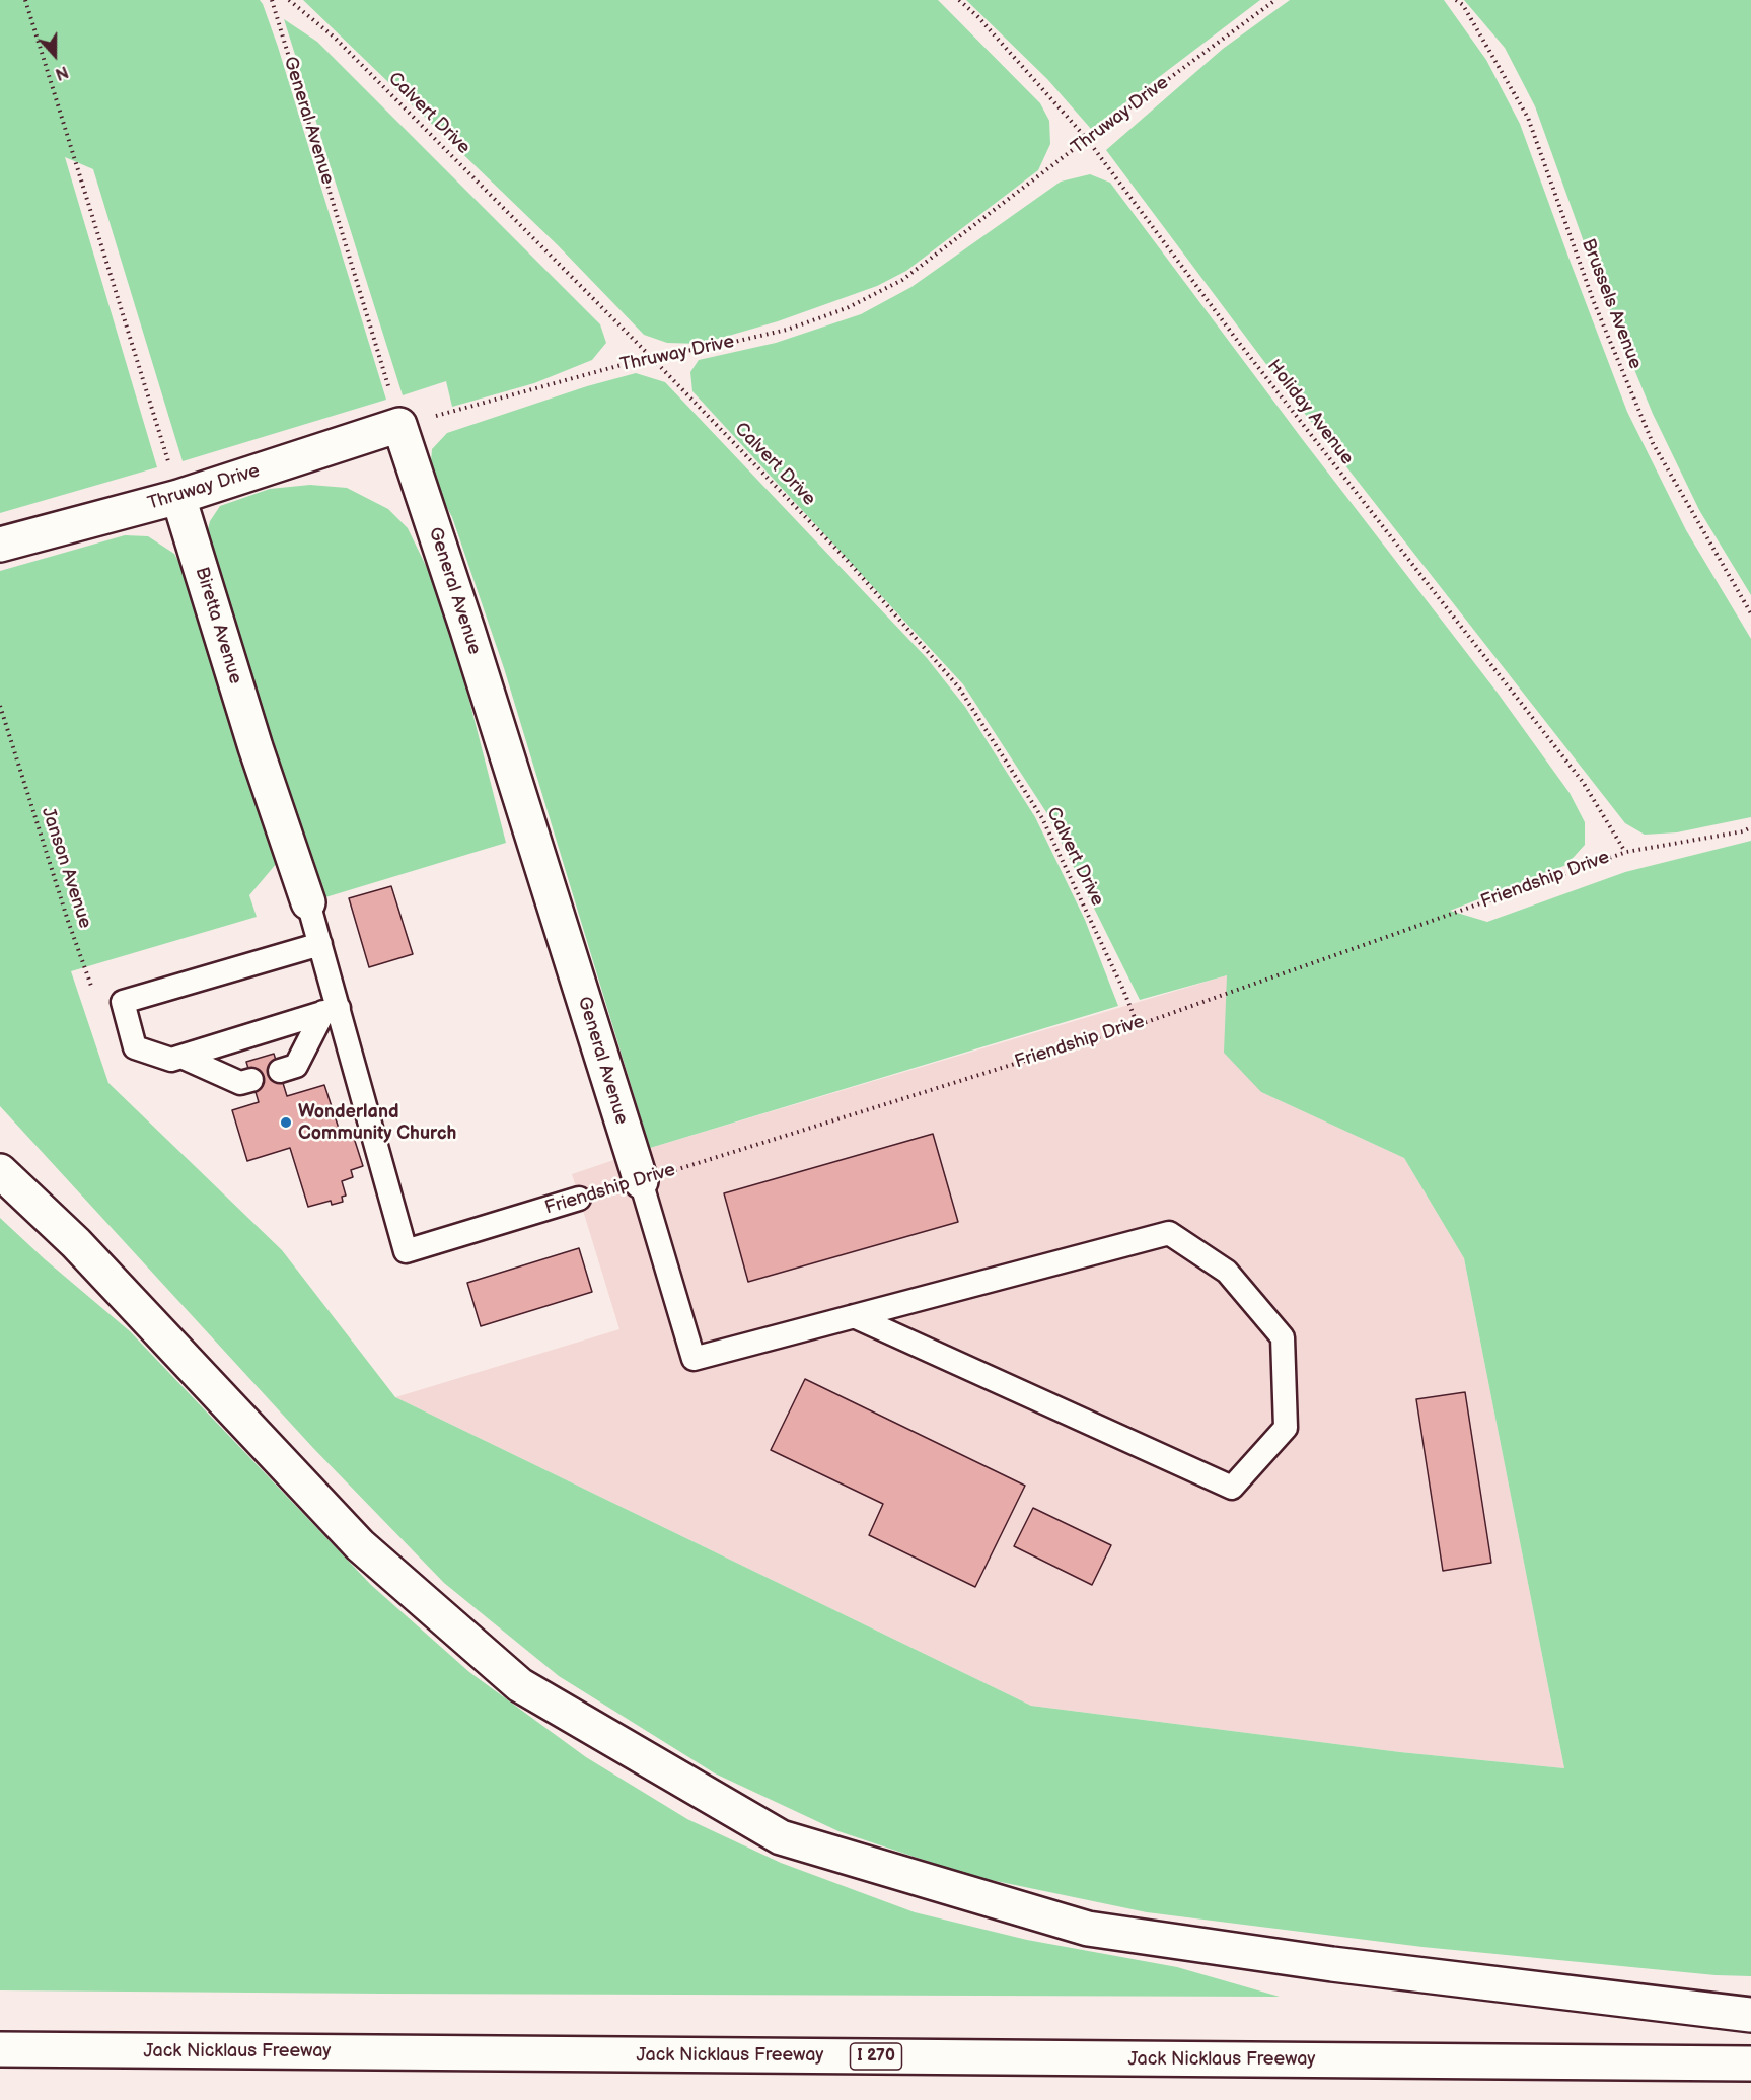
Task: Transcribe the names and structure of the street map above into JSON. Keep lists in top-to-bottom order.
{
  "streets": {
    "main road": [
      "Thruway Drive",
      "General Avenue",
      "Biretta Avenue",
      "Jack Nicklaus Freeway",
      "I 270"
    ],
    "lane": ["Friendship Drive"],
    "path": [
      "Calvert Drive",
      "Brussels Avenue",
      "Holiday Avenue",
      "Janson Avenue"
    ]
  },
  "crossings": [
    ["Calvert Drive", "Thruway Drive"],
    ["Calvert Drive", "Friendship Drive"],
    ["Thruway Drive", "General Avenue"],
    ["Thruway Drive", "Holiday Avenue"],
    ["Thruway Drive", "Biretta Avenue"],
    ["General Avenue", "Friendship Drive"],
    ["Holiday Avenue", "Friendship Drive"],
    ["Biretta Avenue", "Friendship Drive"]
  ],
  "places": ["Wonderland Community Church"],
  "north": "bottom"
}
